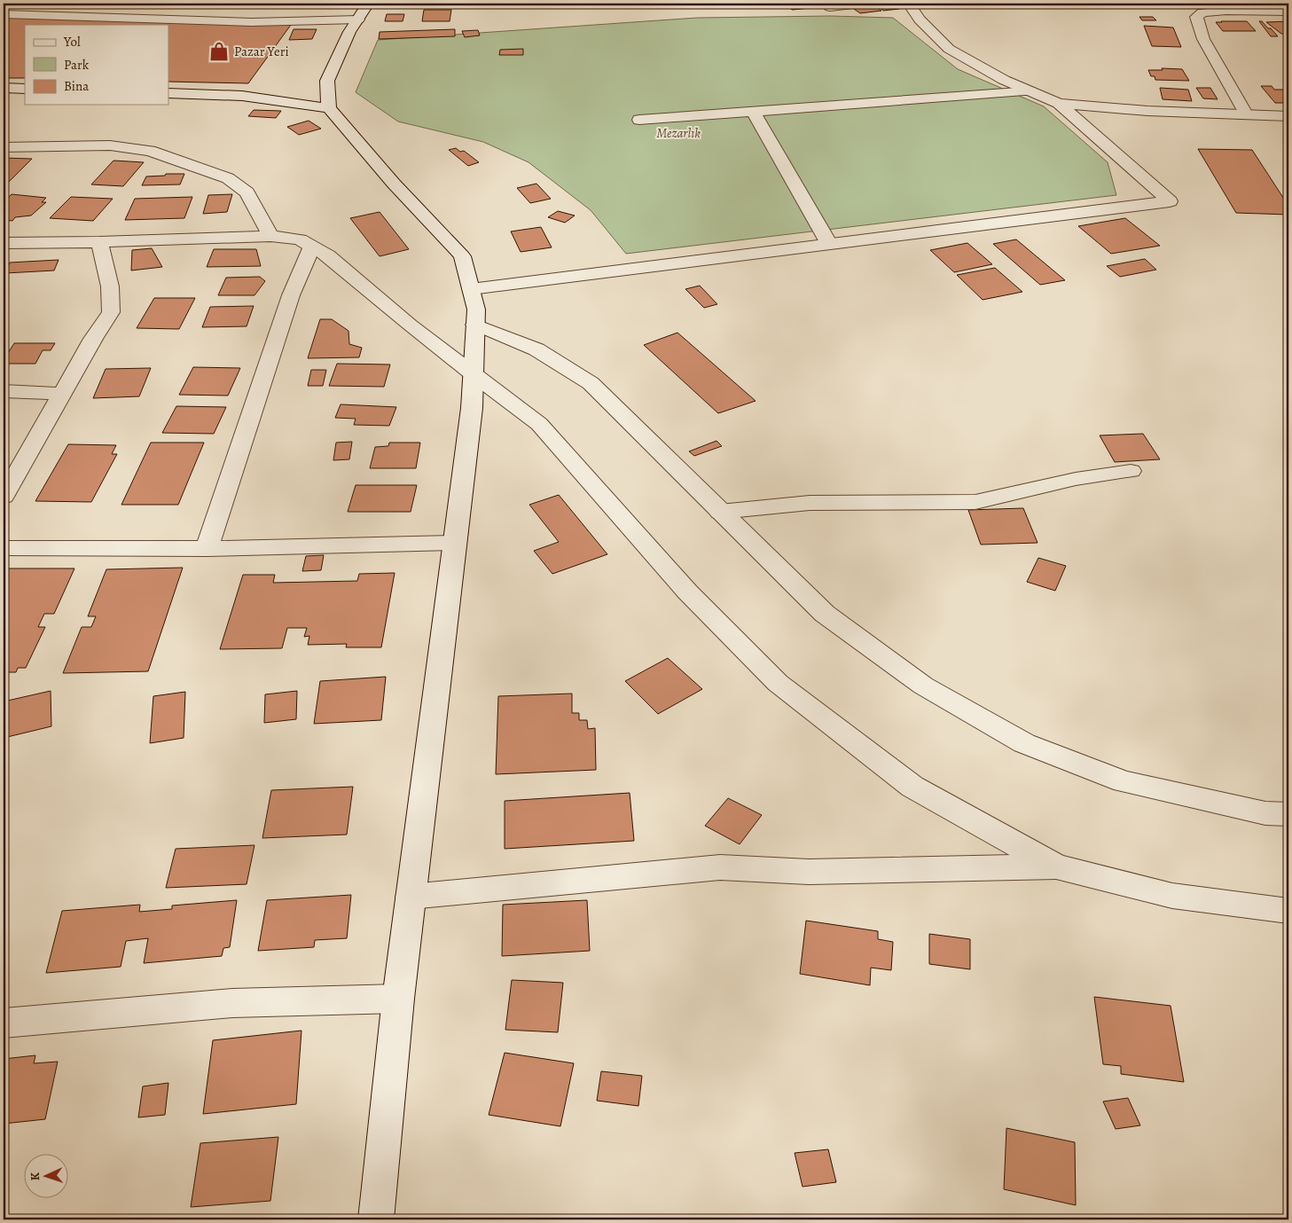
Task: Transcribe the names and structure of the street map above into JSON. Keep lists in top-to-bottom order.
{
  "parks": ["Mezarlık"],
  "places": {
    "shop": ["Pazar Yeri"]
  },
  "legend": ["Yol", "Park", "Bina"],
  "north": "left"
}
